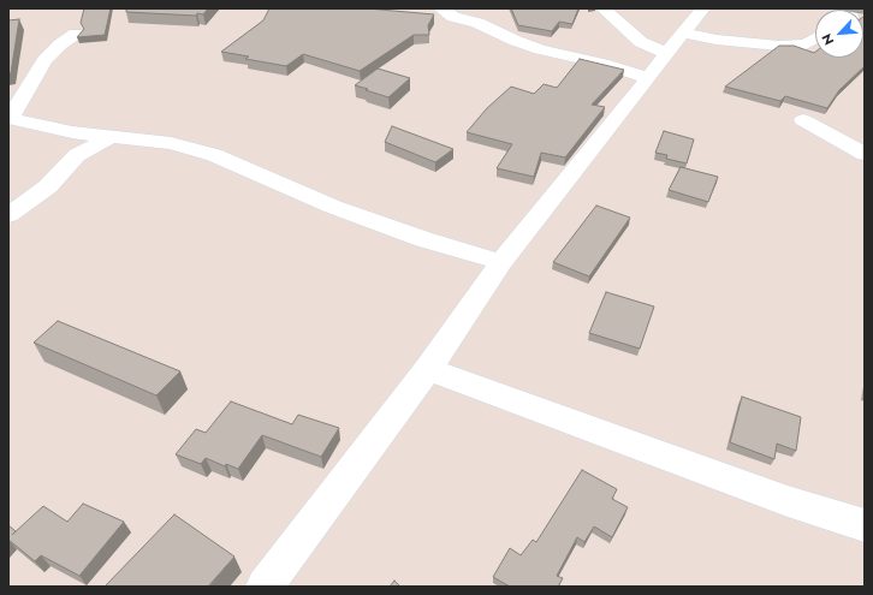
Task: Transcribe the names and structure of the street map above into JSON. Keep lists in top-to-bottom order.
{
  "north": "bottom left"
}
